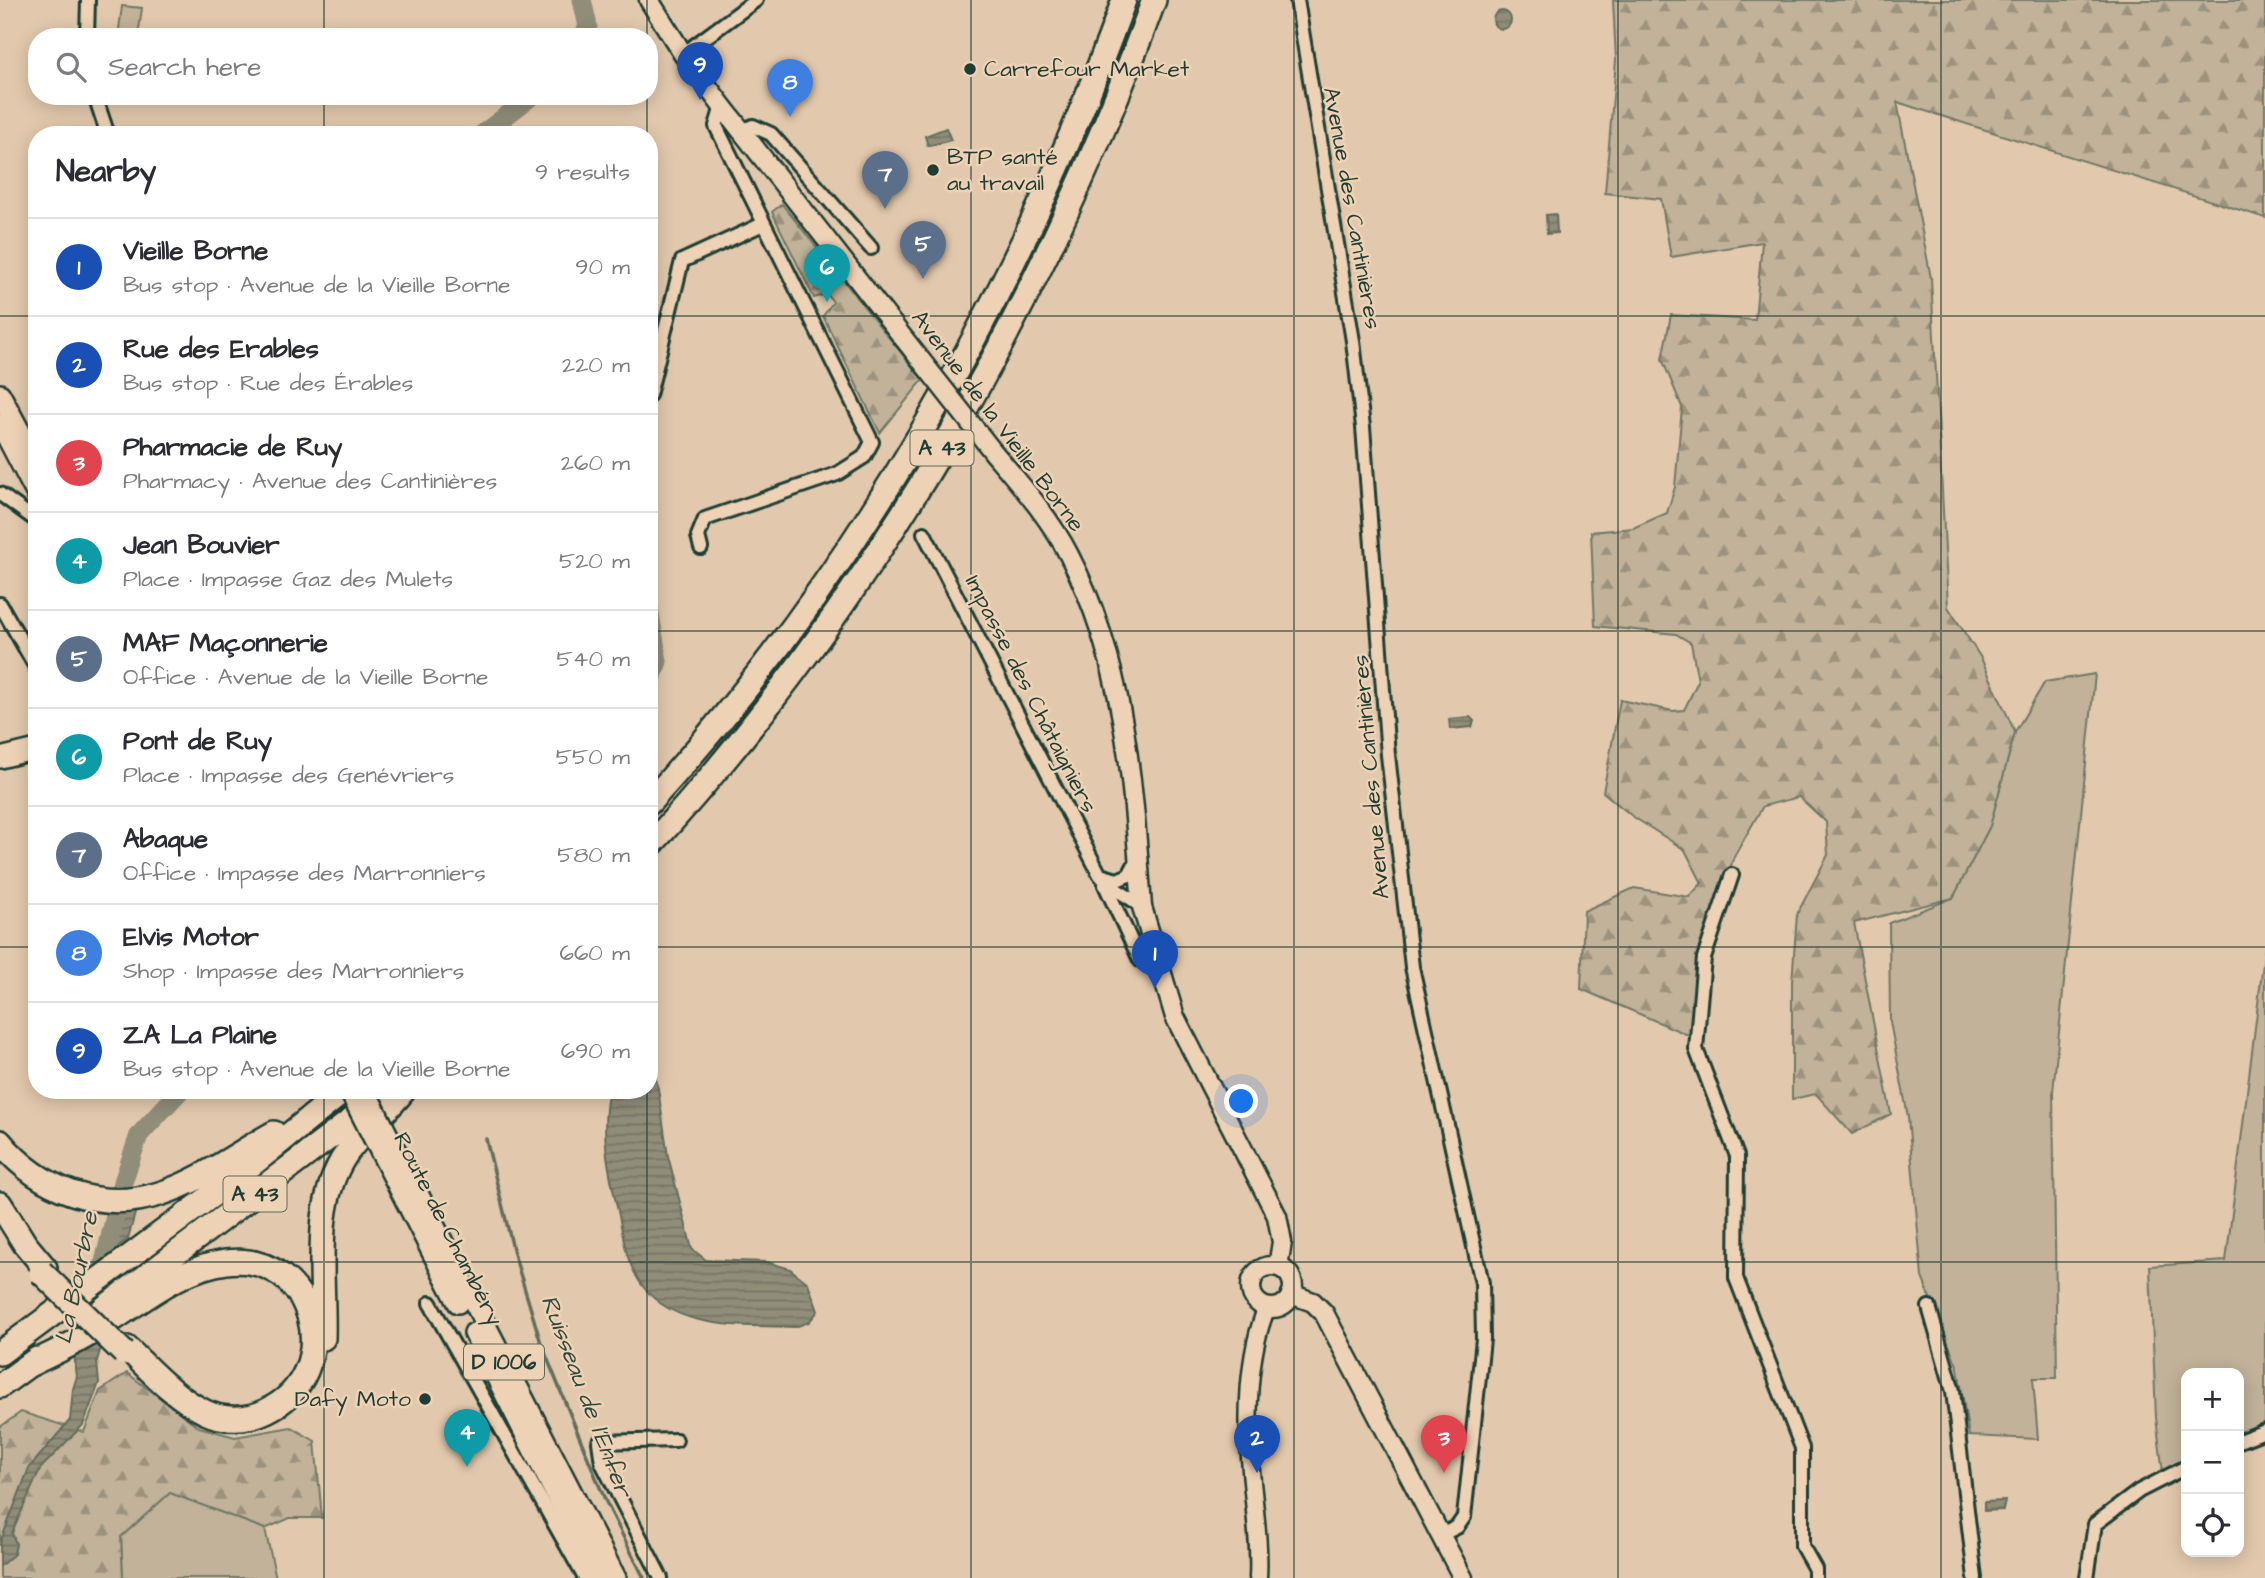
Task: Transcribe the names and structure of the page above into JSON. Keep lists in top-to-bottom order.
{
  "streets": {
    "highway": ["A 43"],
    "main road": ["Avenue de la Vieille Borne", "Route de Chambéry", "D 1006"],
    "street": ["Avenue des Cantinières", "Impasse des Châtaigniers"]
  },
  "crossings": [
    ["Avenue de la Vieille Borne", "Impasse des Châtaigniers"]
  ],
  "water": ["La Bourbre", "Ruisseau de l'Enfer"],
  "places": ["Carrefour Market", "BTP santé au travail", "Dafy Moto"],
  "page": {
    "search": "Search here",
    "pins": [
      "9",
      "8",
      "7",
      "5",
      "6",
      "1",
      "4",
      "2",
      "3"
    ],
    "heading": ["Nearby", "9 results"],
    "list": [
      {
        "mark": "1",
        "name": "Vieille Borne",
        "note": "Bus stop · Avenue de la Vieille Borne",
        "value": "90 m"
      },
      {
        "mark": "2",
        "name": "Rue des Erables",
        "note": "Bus stop · Rue des Érables",
        "value": "220 m"
      },
      {
        "mark": "3",
        "name": "Pharmacie de Ruy",
        "note": "Pharmacy · Avenue des Cantinières",
        "value": "260 m"
      },
      {
        "mark": "4",
        "name": "Jean Bouvier",
        "note": "Place · Impasse Gaz des Mulets",
        "value": "520 m"
      },
      {
        "mark": "5",
        "name": "MAF Maçonnerie",
        "note": "Office · Avenue de la Vieille Borne",
        "value": "540 m"
      },
      {
        "mark": "6",
        "name": "Pont de Ruy",
        "note": "Place · Impasse des Genévriers",
        "value": "550 m"
      },
      {
        "mark": "7",
        "name": "Abaque",
        "note": "Office · Impasse des Marronniers",
        "value": "580 m"
      },
      {
        "mark": "8",
        "name": "Elvis Motor",
        "note": "Shop · Impasse des Marronniers",
        "value": "660 m"
      },
      {
        "mark": "9",
        "name": "ZA La Plaine",
        "note": "Bus stop · Avenue de la Vieille Borne",
        "value": "690 m"
      }
    ],
    "map_buttons": ["+", "−"]
  }
}
